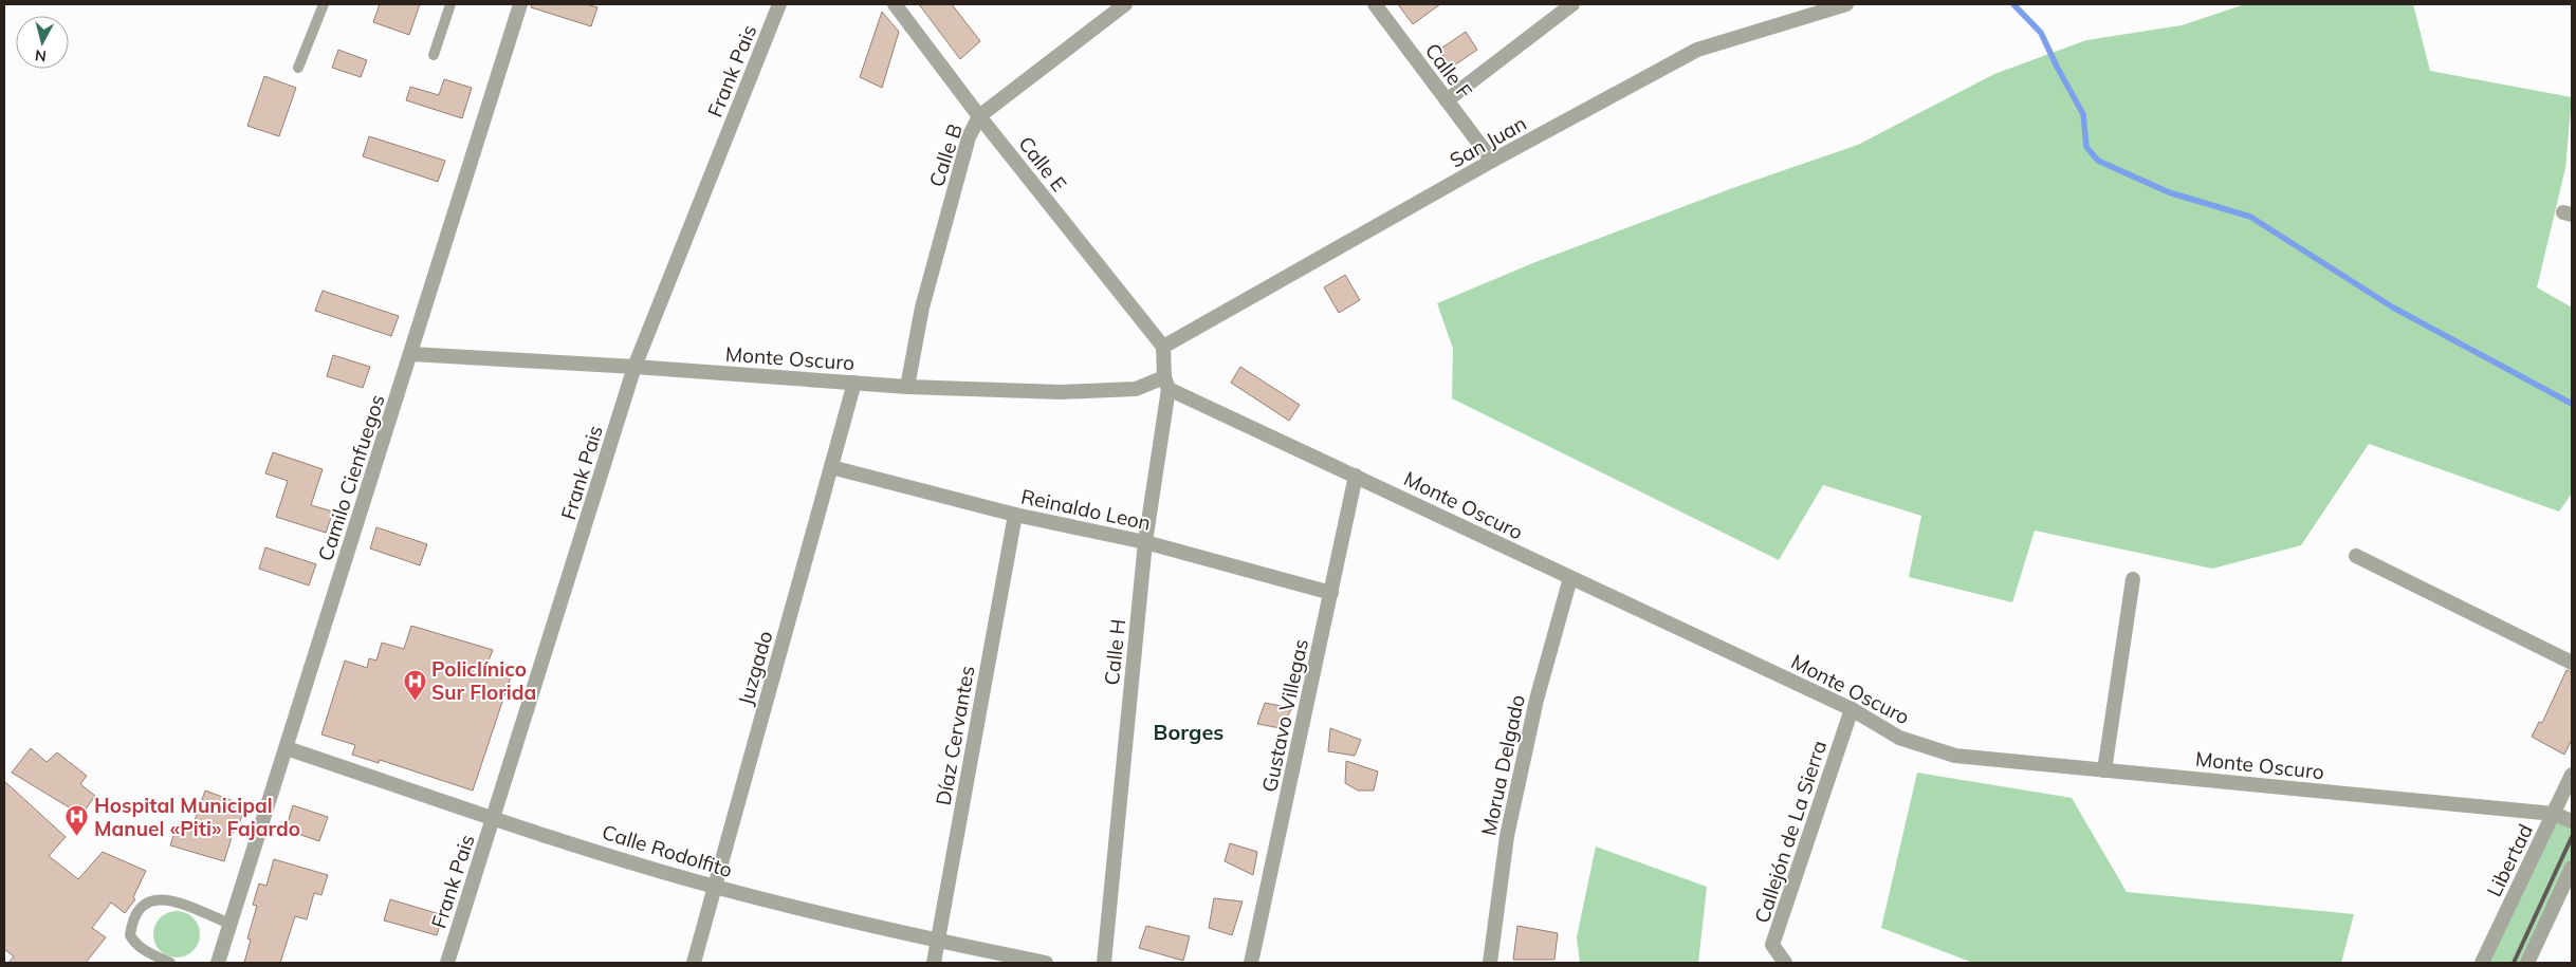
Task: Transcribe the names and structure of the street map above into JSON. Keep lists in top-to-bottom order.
{
  "streets": {
    "street": [
      "Frank Pais",
      "Calle F",
      "San Juan",
      "Calle B",
      "Calle E",
      "Monte Oscuro",
      "Camilo Cienfuegos",
      "Reinaldo Leon",
      "Calle H",
      "Juzgado",
      "Gustavo Villegas",
      "Díaz Cervantes",
      "Morua Delgado",
      "Callejón de La Sierra",
      "Calle Rodolfito",
      "Libertad"
    ]
  },
  "crossings": [
    ["Frank Pais", "Monte Oscuro"],
    ["Frank Pais", "Calle Rodolfito"],
    ["Calle F", "San Juan"],
    ["San Juan", "Calle E"],
    ["San Juan", "Calle H"],
    ["Calle B", "Calle E"],
    ["Calle B", "Monte Oscuro"],
    ["Calle E", "Calle H"],
    ["Monte Oscuro", "Camilo Cienfuegos"],
    ["Monte Oscuro", "Calle H"],
    ["Monte Oscuro", "Juzgado"],
    ["Monte Oscuro", "Gustavo Villegas"],
    ["Monte Oscuro", "Morua Delgado"],
    ["Monte Oscuro", "Callejón de La Sierra"],
    ["Monte Oscuro", "Libertad"],
    ["Camilo Cienfuegos", "Calle Rodolfito"],
    ["Reinaldo Leon", "Calle H"],
    ["Reinaldo Leon", "Juzgado"],
    ["Reinaldo Leon", "Gustavo Villegas"],
    ["Reinaldo Leon", "Díaz Cervantes"],
    ["Juzgado", "Calle Rodolfito"],
    ["Díaz Cervantes", "Calle Rodolfito"]
  ],
  "districts": ["Borges"],
  "places": {
    "hospital": ["Policlínico Sur Florida", "Hospital Municipal Manuel «Piti» Fajardo"]
  },
  "north": "bottom"
}
